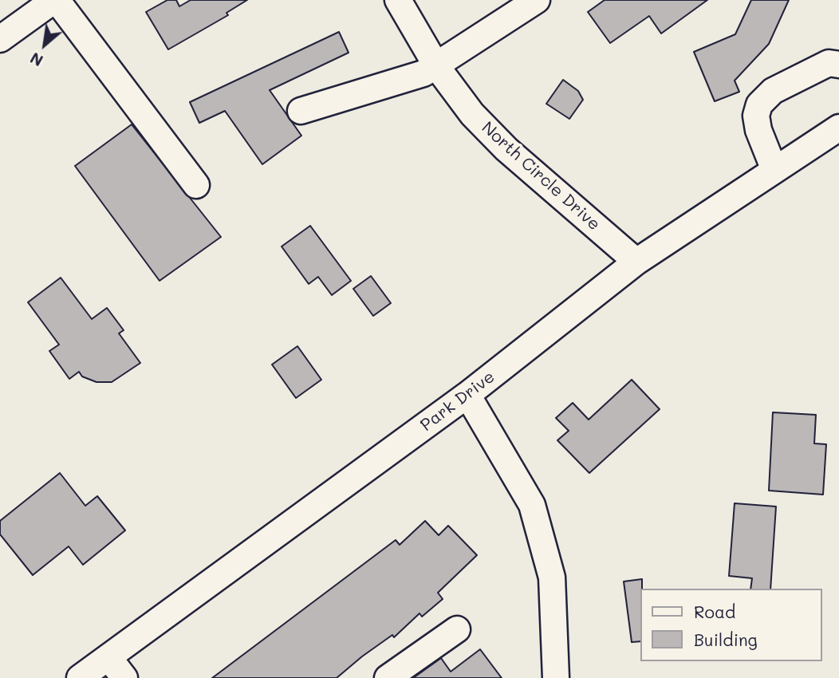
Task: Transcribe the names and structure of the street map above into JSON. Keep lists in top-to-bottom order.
{
  "streets": {
    "street": ["North Circle Drive", "Park Drive"]
  },
  "crossings": [
    ["North Circle Drive", "Park Drive"]
  ],
  "legend": ["Road", "Building"],
  "north": "bottom left"
}
